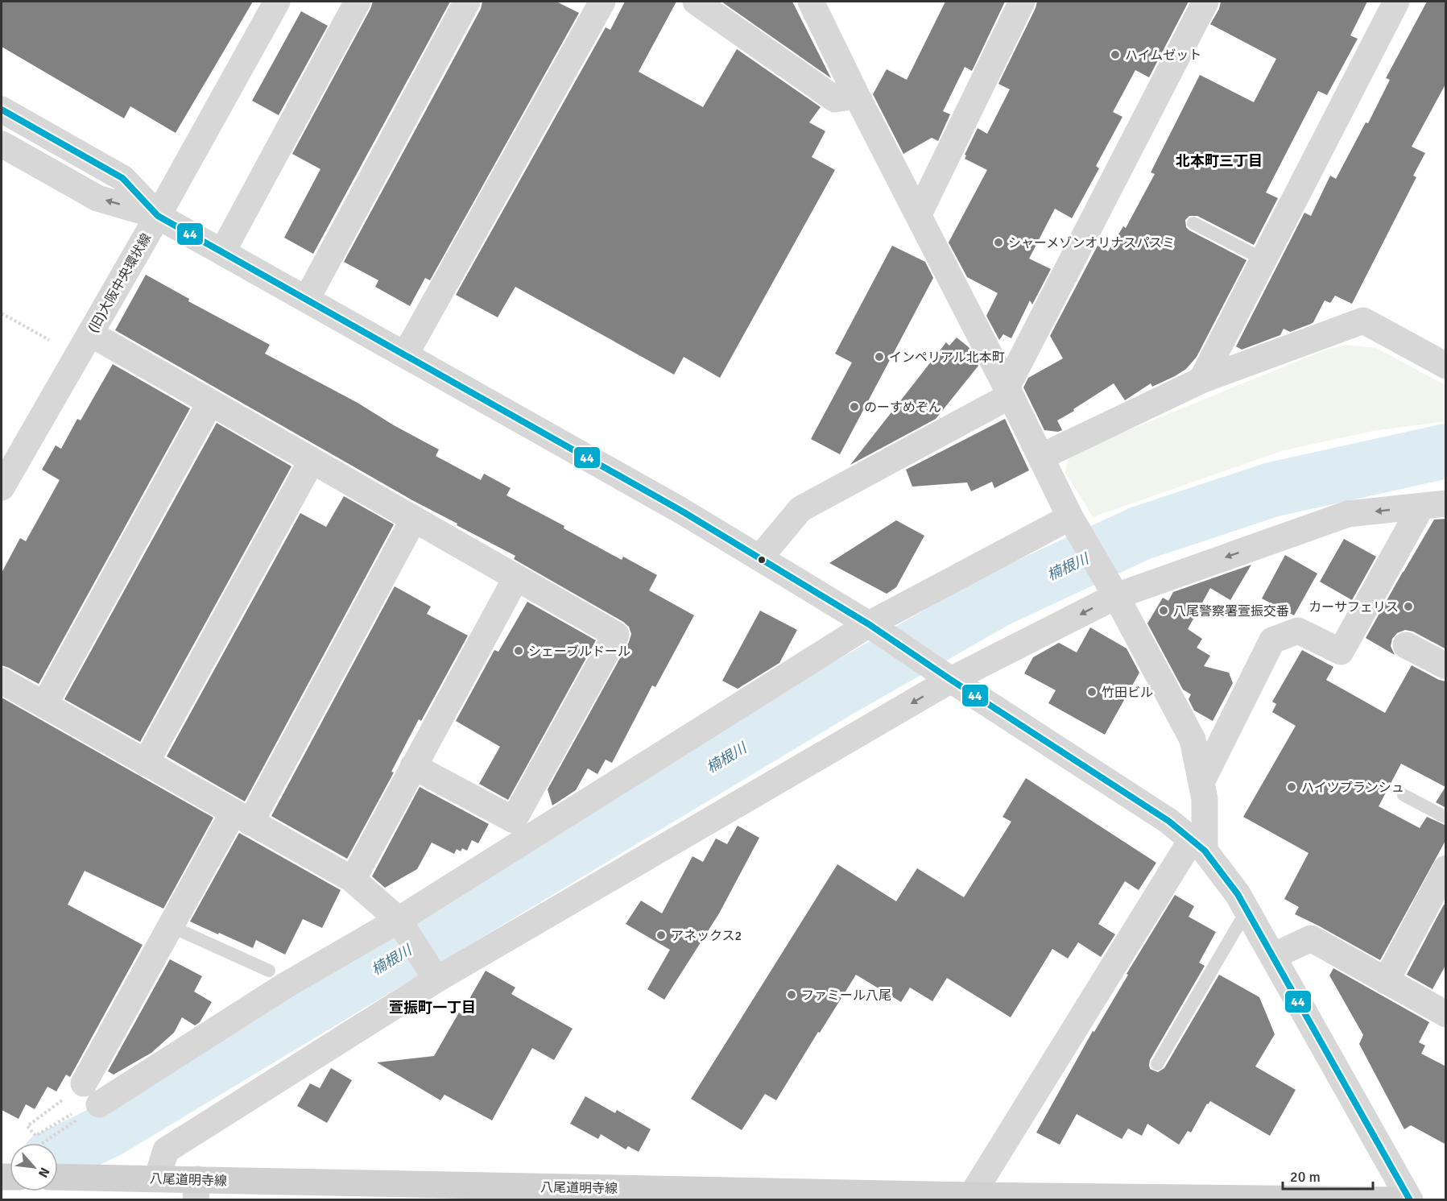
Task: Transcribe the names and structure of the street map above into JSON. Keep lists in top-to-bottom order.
{
  "streets": {
    "main road": ["八尾道明寺線"],
    "street": ["(旧)大阪中央環状線"]
  },
  "districts": ["北本町三丁目", "萱振町一丁目"],
  "water": ["楠根川"],
  "places": [
    "ハイムゼット",
    "シャーメゾンオリナスパスミ",
    "インペリアル北本町",
    "のーすめぞん",
    "カーサフェリス",
    "八尾警察署萱振交番",
    "シェーブルドール",
    "竹田ビル",
    "ハイツプランシュ",
    "アネックス2",
    "ファミール八尾"
  ],
  "lines": ["transit line 44"],
  "scale_bar": "20 m",
  "north": "bottom right"
}
